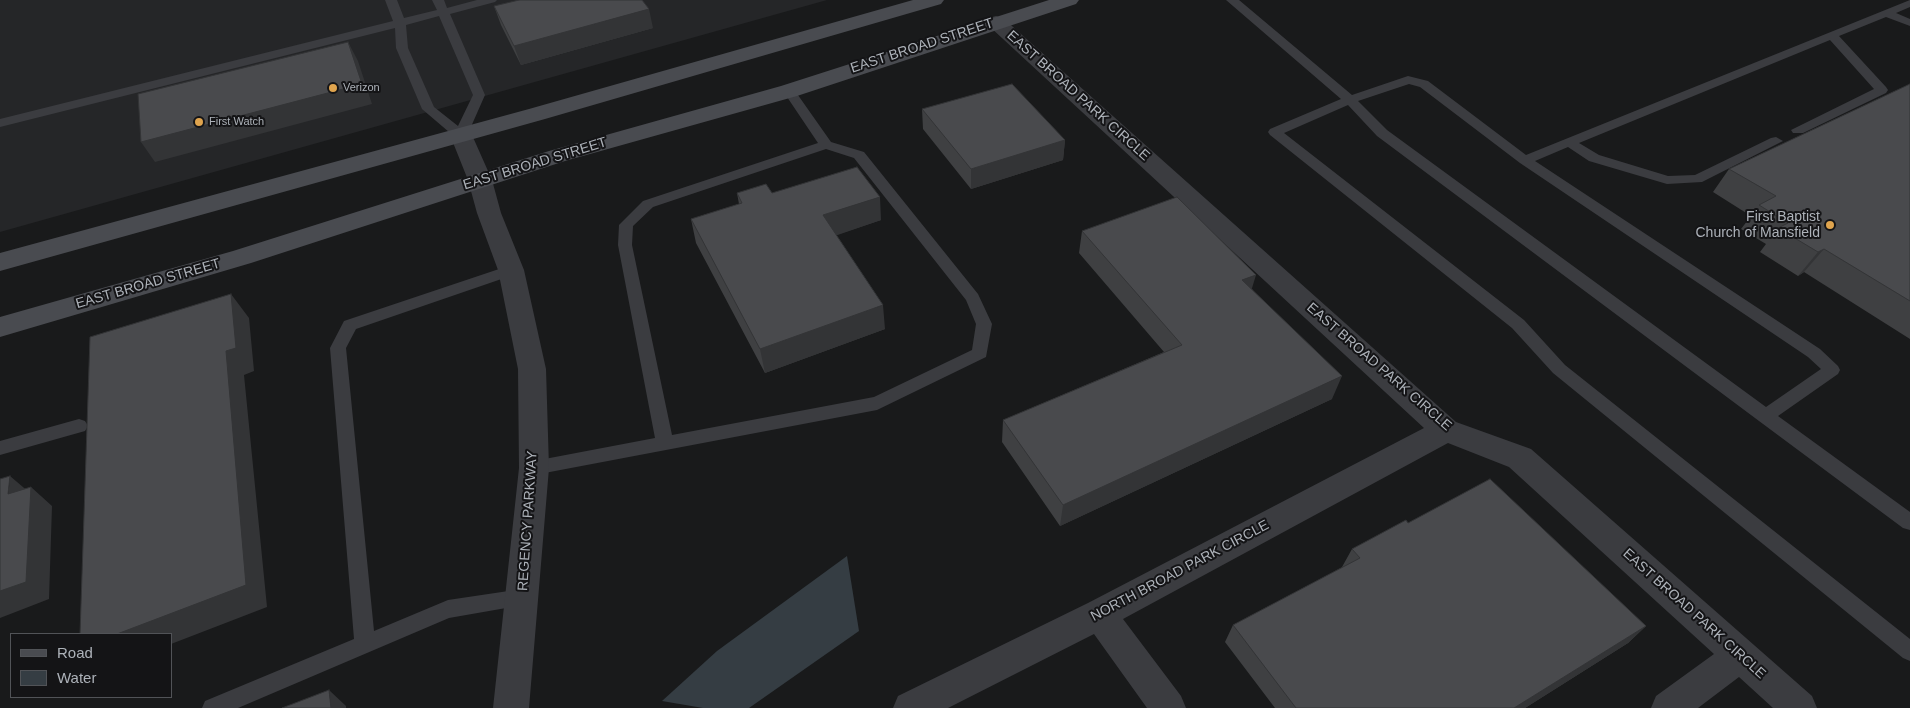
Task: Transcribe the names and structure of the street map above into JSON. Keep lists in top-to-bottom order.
{
  "streets": {
    "main road": ["EAST BROAD STREET"],
    "street": ["EAST BROAD PARK CIRCLE", "REGENCY PARKWAY", "NORTH BROAD PARK CIRCLE"]
  },
  "crossings": [
    ["EAST BROAD STREET", "EAST BROAD PARK CIRCLE"],
    ["EAST BROAD STREET", "REGENCY PARKWAY"],
    ["EAST BROAD PARK CIRCLE", "NORTH BROAD PARK CIRCLE"]
  ],
  "places": ["Verizon", "First Watch", "First Baptist Church of Mansfield"],
  "legend": ["Road", "Water"]
}
